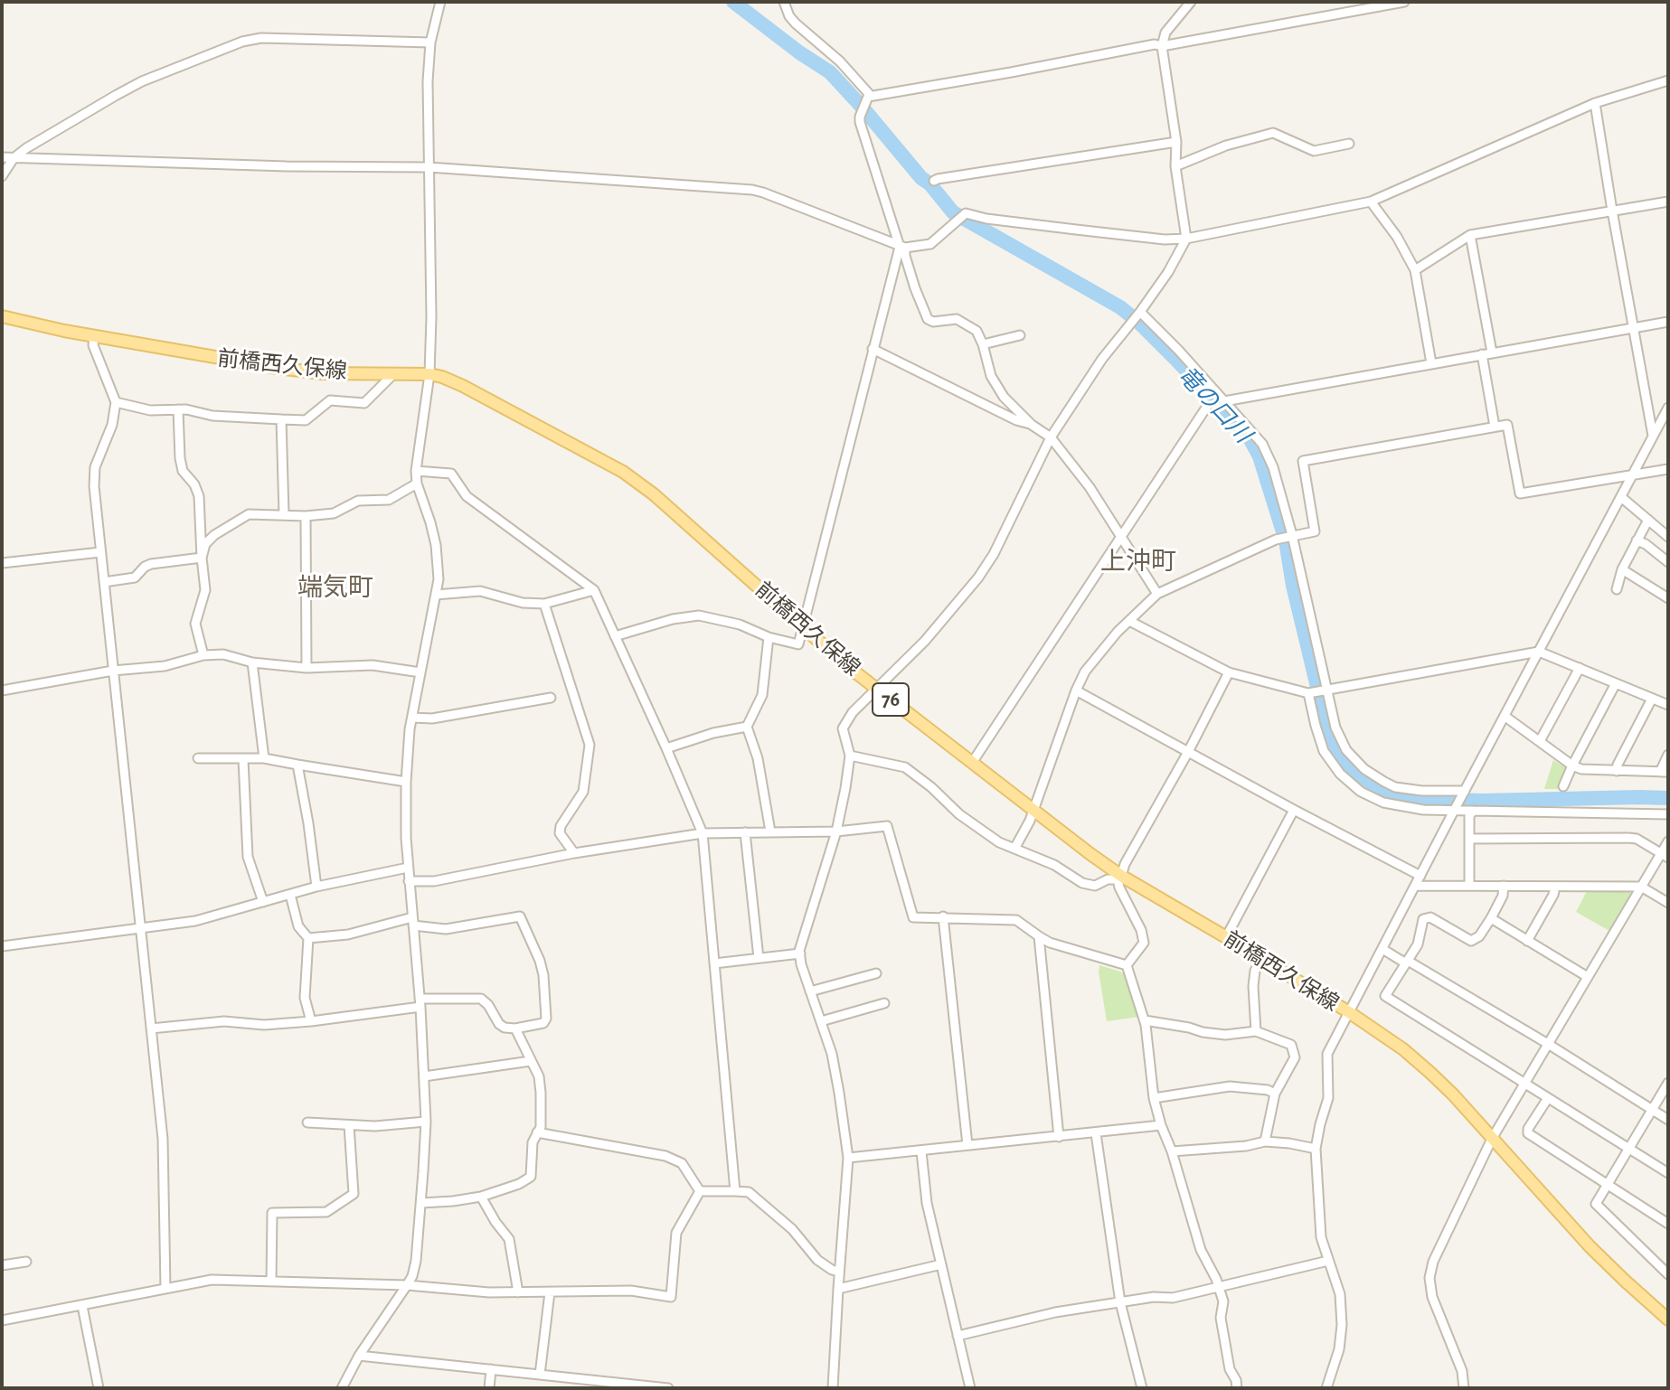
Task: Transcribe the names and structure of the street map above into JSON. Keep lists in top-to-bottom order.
{
  "streets": {
    "main road": ["前橋西久保線", "76"]
  },
  "districts": ["上沖町", "端気町"],
  "water": ["竜の口川"]
}
